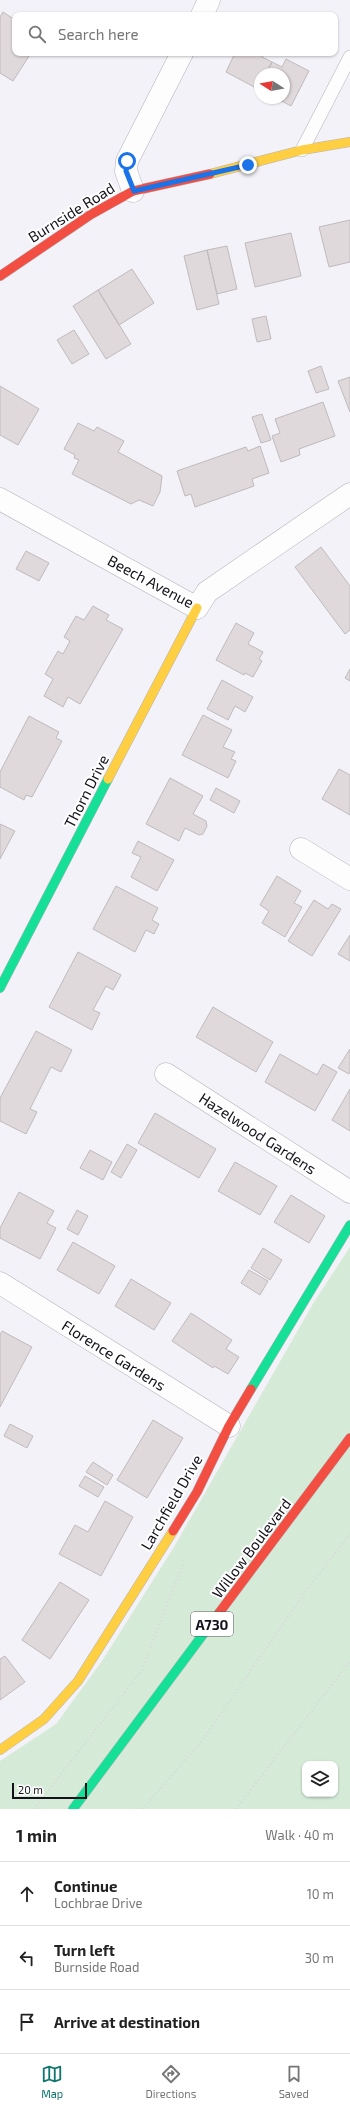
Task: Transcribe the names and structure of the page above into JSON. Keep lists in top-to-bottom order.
{
  "streets": {
    "street": [
      "Burnside Road",
      "Beech Avenue",
      "Thorn Drive",
      "Hazelwood Gardens",
      "Florence Gardens",
      "Larchfield Drive",
      "Willow Boulevard",
      "A730"
    ]
  },
  "crossings": [
    ["Beech Avenue", "Thorn Drive"],
    ["Florence Gardens", "Larchfield Drive"]
  ],
  "scale_bar": "20 m",
  "north": "left",
  "page": {
    "search": "Search here",
    "scale": "20 m",
    "heading": ["1 min", "Walk · 40 m"],
    "list": [
      ["Continue", "Lochbrae Drive", "10 m"],
      ["Turn left", "Burnside Road", "30 m"],
      "Arrive at destination"
    ],
    "nav": ["Map", "Directions", "Saved"]
  }
}
